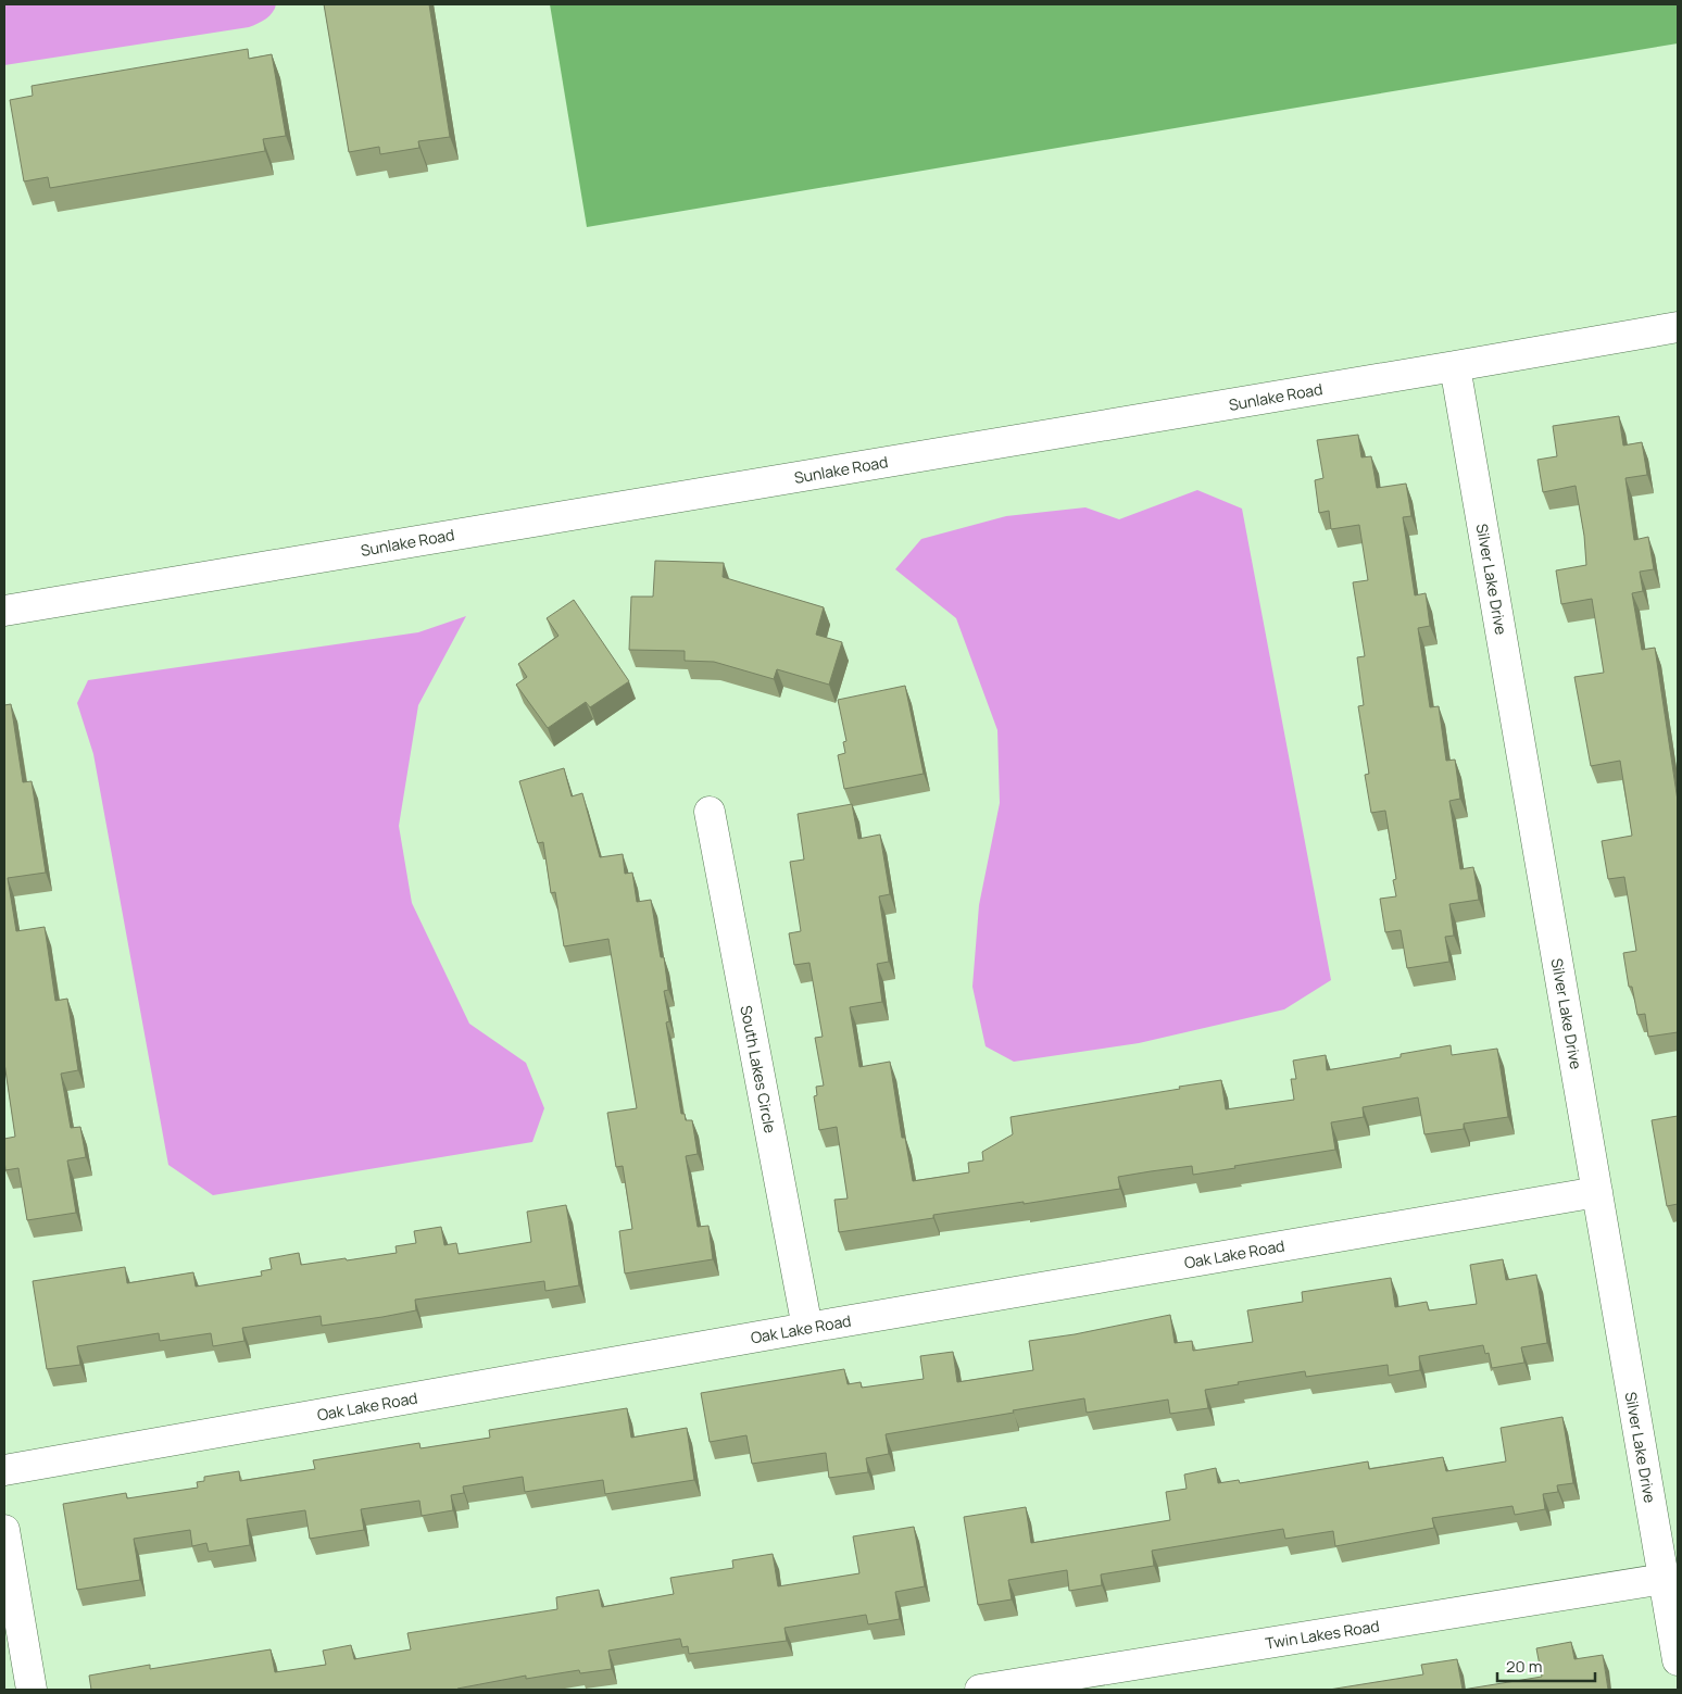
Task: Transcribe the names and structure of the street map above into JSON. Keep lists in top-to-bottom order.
{
  "streets": {
    "street": [
      "Sunlake Road",
      "Silver Lake Drive",
      "South Lakes Circle",
      "Oak Lake Road",
      "Twin Lakes Road"
    ]
  },
  "crossings": [
    ["Sunlake Road", "Silver Lake Drive"],
    ["Silver Lake Drive", "Oak Lake Road"],
    ["Silver Lake Drive", "Twin Lakes Road"],
    ["South Lakes Circle", "Oak Lake Road"]
  ],
  "scale_bar": "20 m"
}
